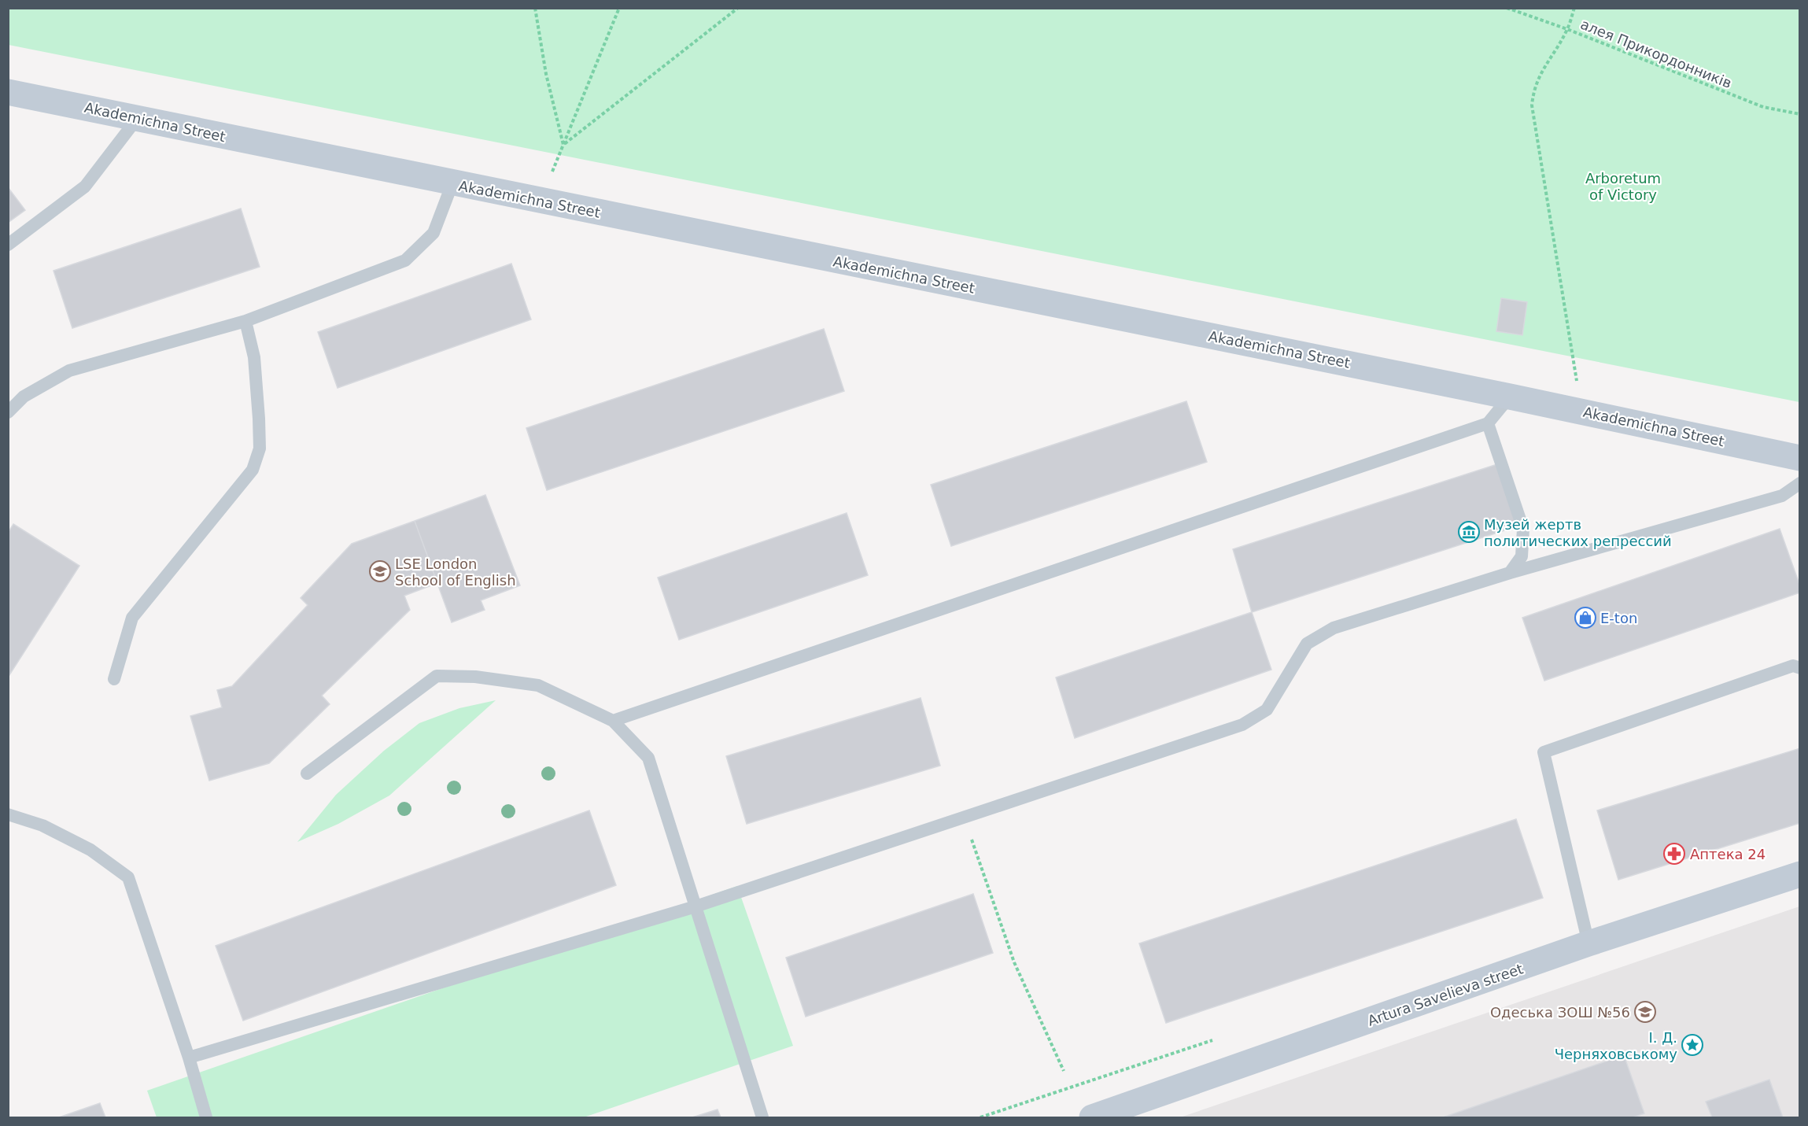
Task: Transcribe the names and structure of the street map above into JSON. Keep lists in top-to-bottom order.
{
  "streets": {
    "street": ["Akademichna Street", "Artura Savelieva street"],
    "path": ["алея Прикордонників"]
  },
  "parks": ["Arboretum of Victory"],
  "places": {
    "museum": ["Музей жертв политических репрессий"],
    "school or university": ["LSE London School of English", "Одеська ЗОШ №56"],
    "shop": ["E-ton"],
    "pharmacy": ["Аптека 24"],
    "place": ["І. Д. Черняховському"]
  }
}
